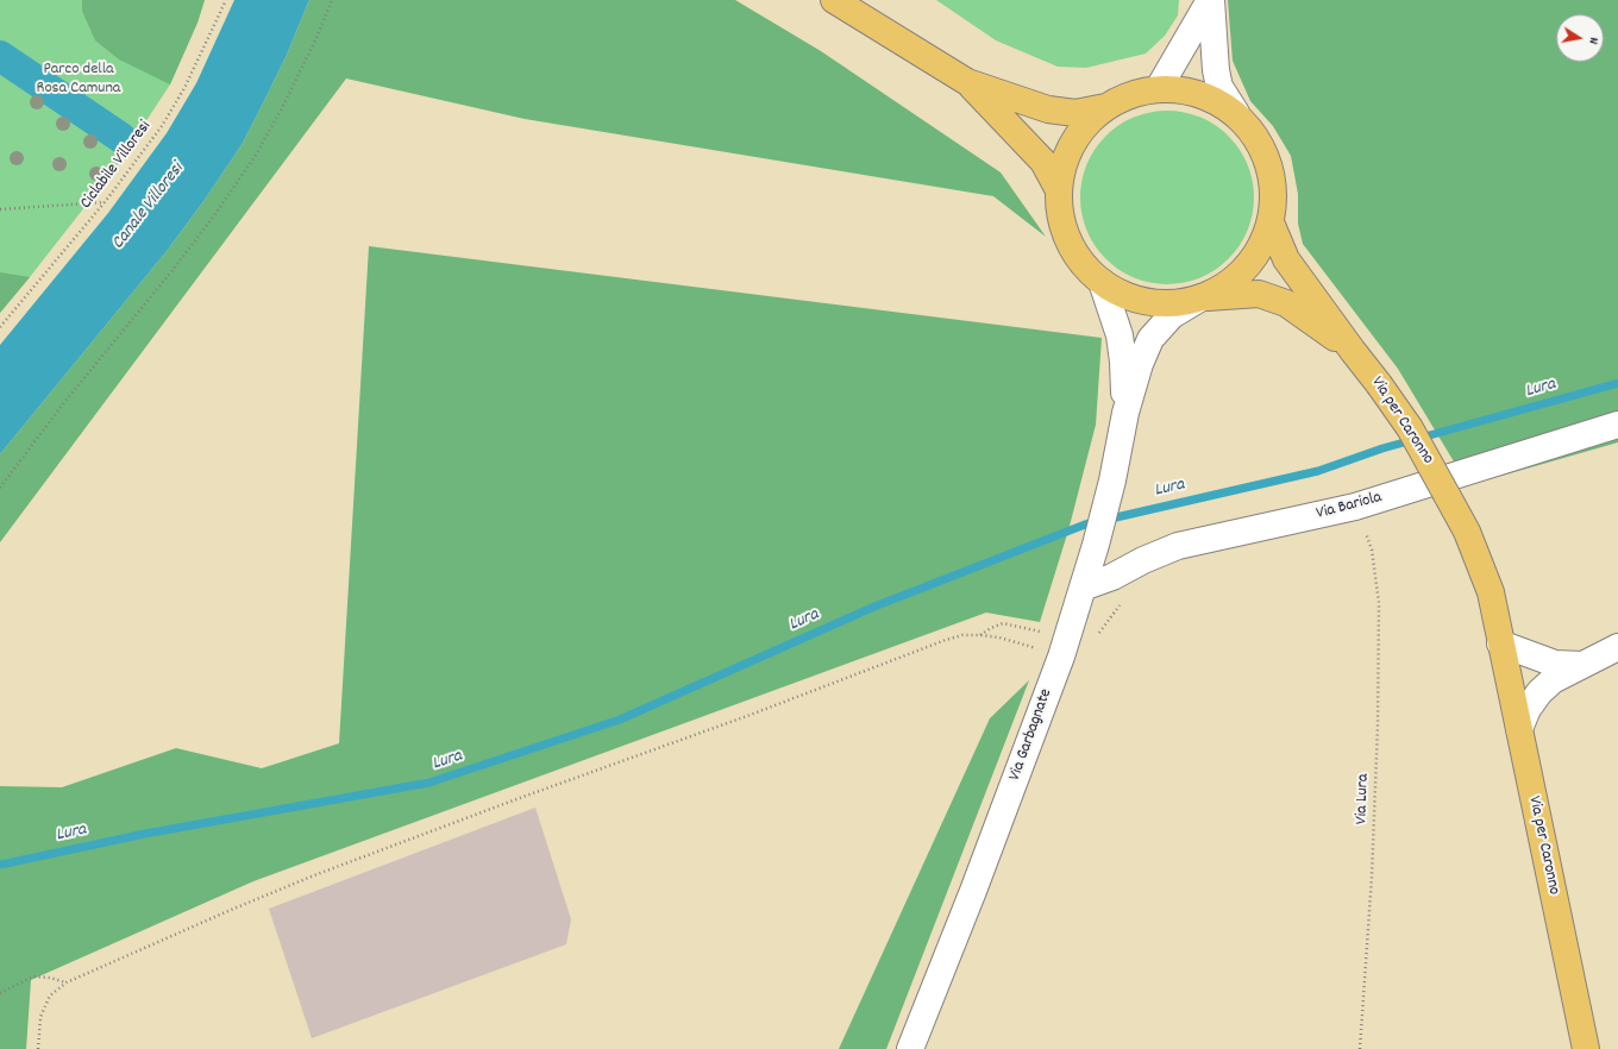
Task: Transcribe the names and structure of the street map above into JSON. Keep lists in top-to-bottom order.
{
  "streets": {
    "main road": ["Via per Caronno"],
    "street": ["Via Bariola", "Via Garbagnate"],
    "path": ["Ciclabile Villoresi", "Via Lura"]
  },
  "crossings": [
    ["Via per Caronno", "Via Garbagnate"],
    ["Via Bariola", "Via Garbagnate"]
  ],
  "water": ["Canale Villoresi", "Lura"],
  "parks": ["Parco della Rosa Camuna"],
  "north": "right"
}
